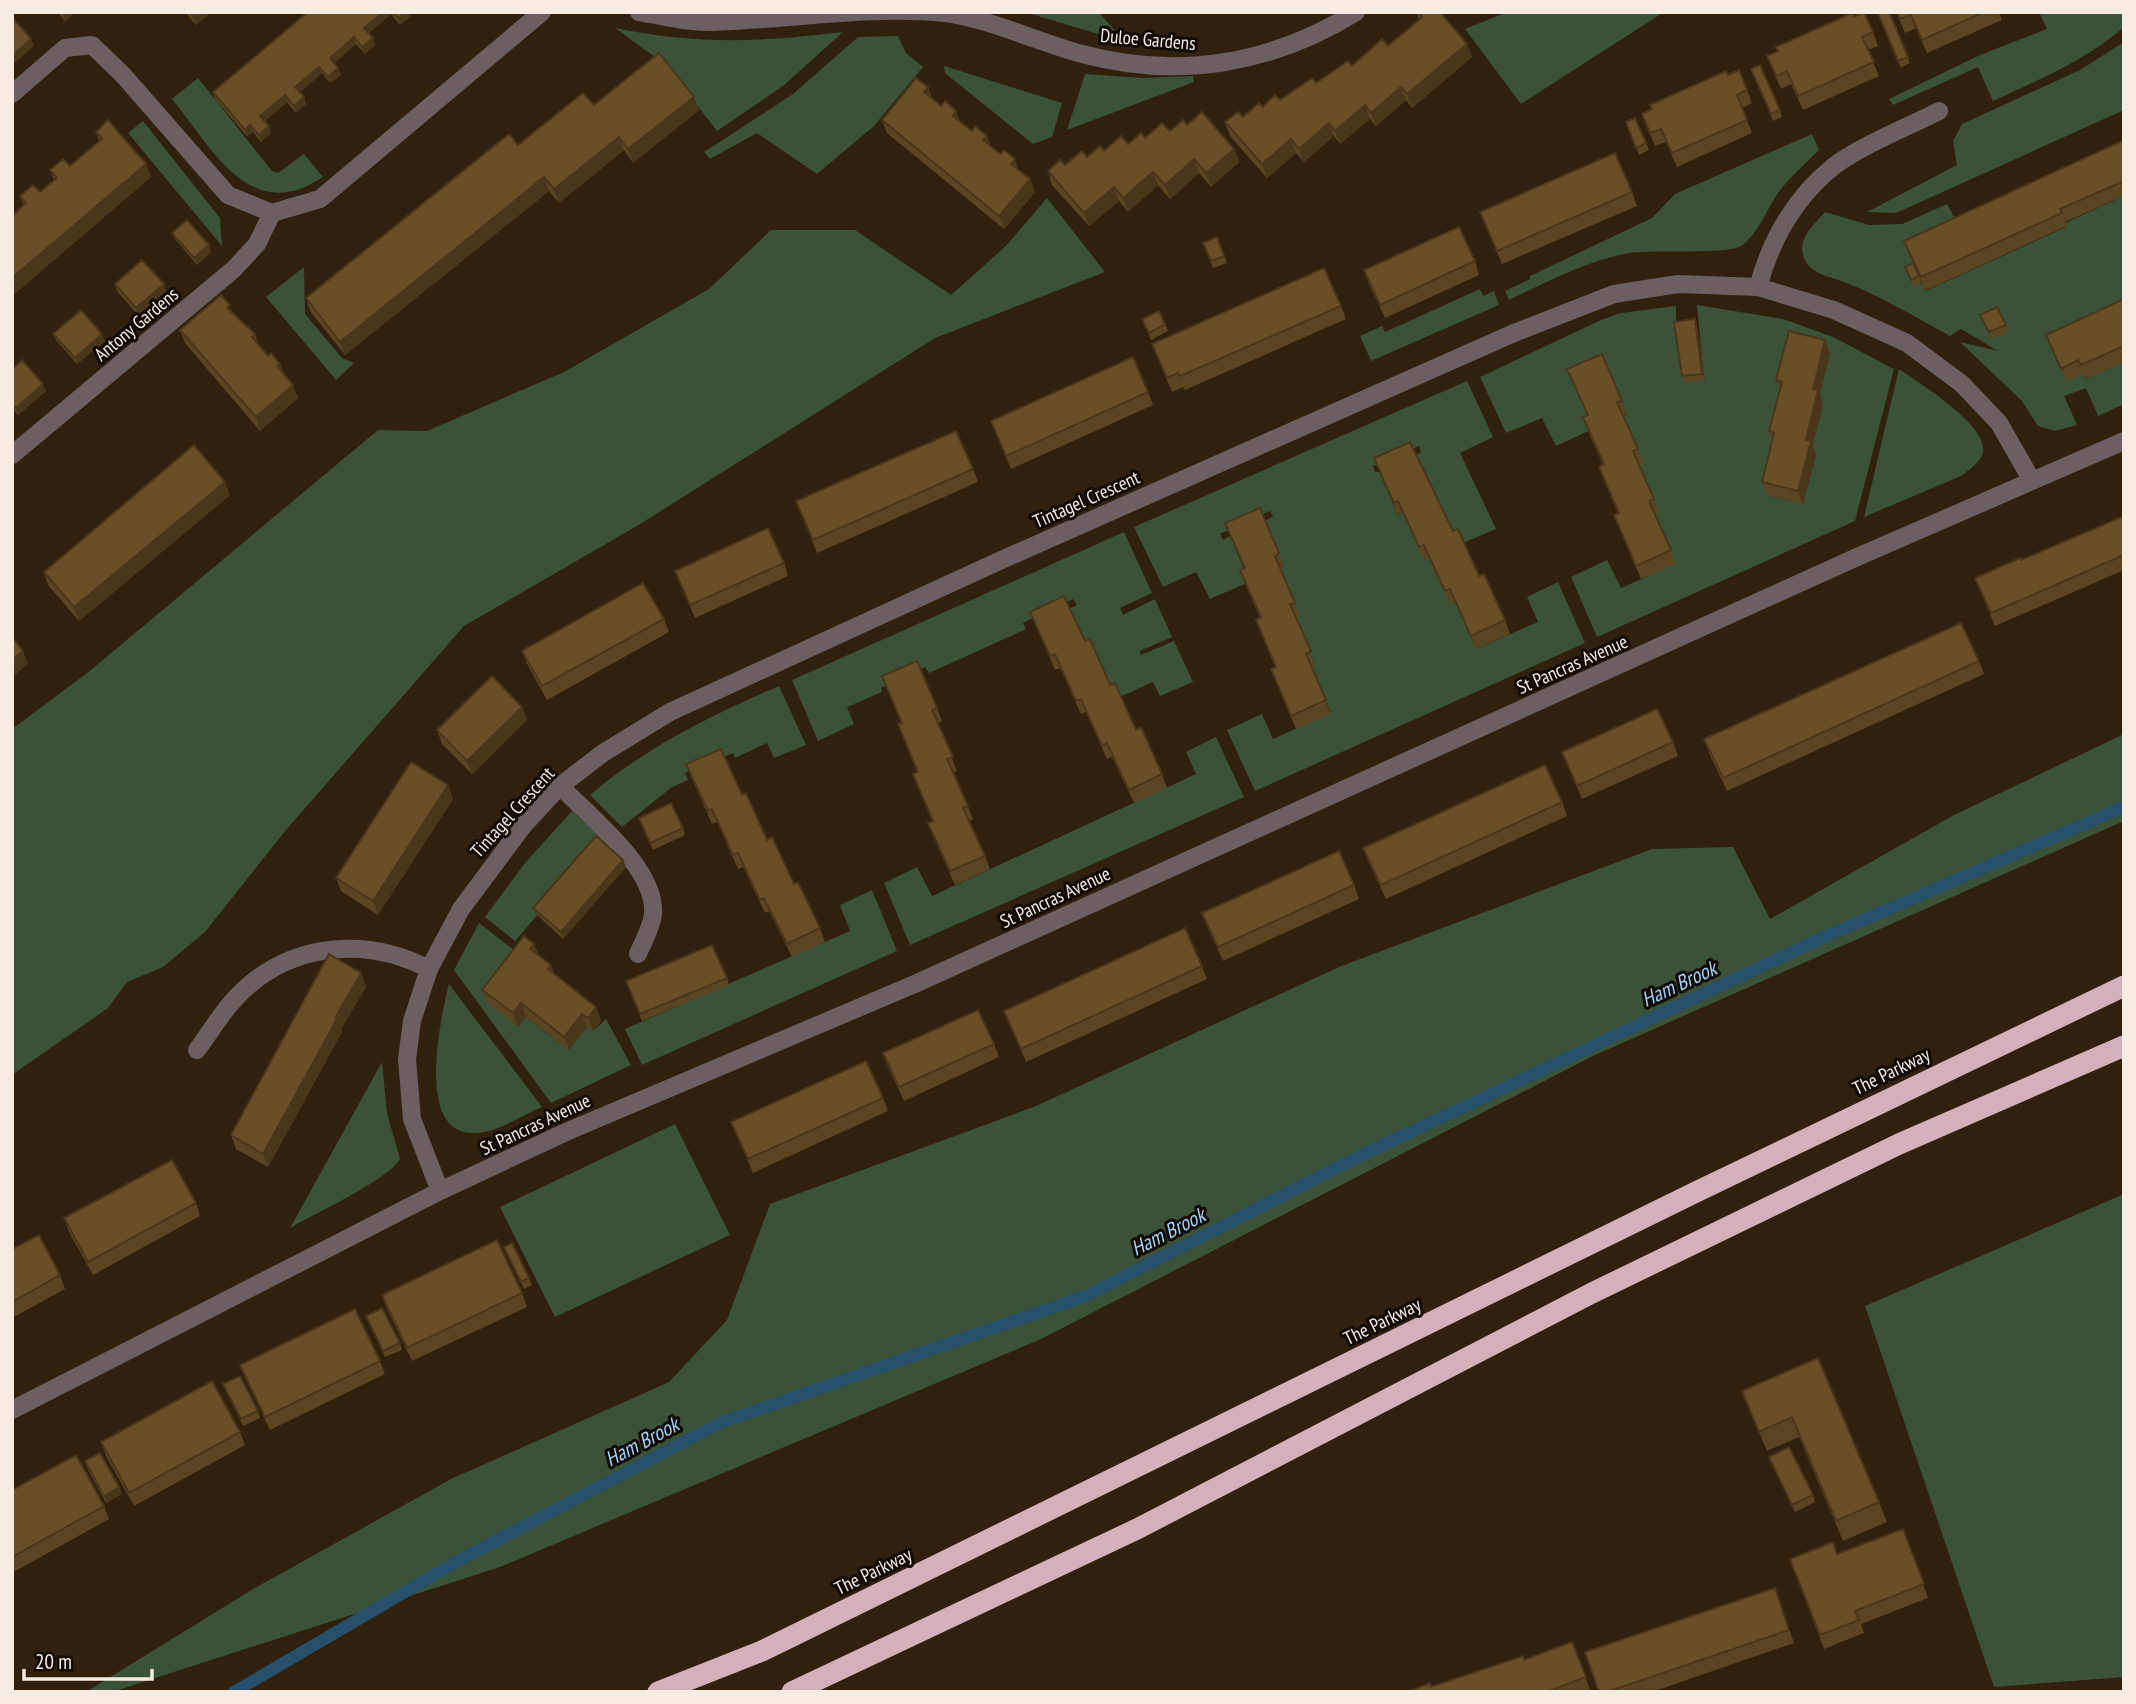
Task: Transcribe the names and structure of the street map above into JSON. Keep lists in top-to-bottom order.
{
  "streets": {
    "highway": ["The Parkway"],
    "street": [
      "Duloe Gardens",
      "Antony Gardens",
      "Tintagel Crescent",
      "St Pancras Avenue"
    ]
  },
  "crossings": [
    ["Tintagel Crescent", "St Pancras Avenue"]
  ],
  "water": ["Ham Brook"],
  "scale_bar": "20 m"
}
